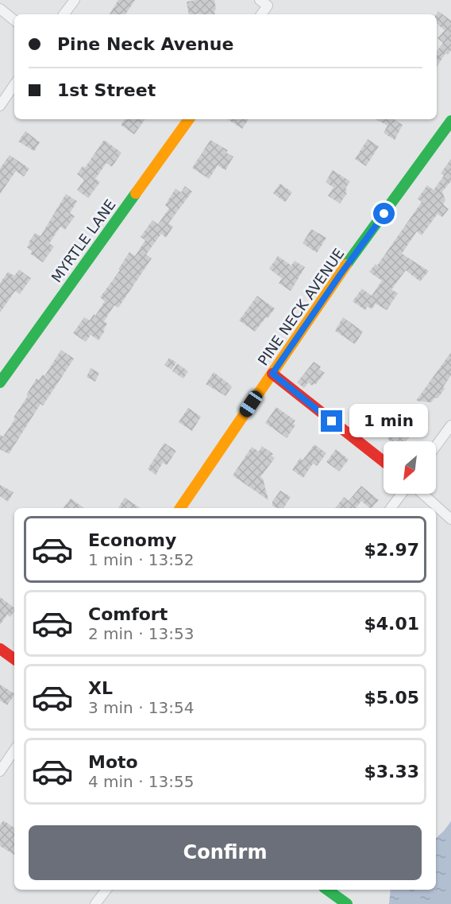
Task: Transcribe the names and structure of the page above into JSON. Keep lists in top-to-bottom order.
{
  "streets": {
    "street": ["MYRTLE LANE", "PINE NECK AVENUE"]
  },
  "north": "bottom left",
  "page": {
    "banner": ["Pine Neck Avenue", "1st Street"],
    "bubble": "1 min",
    "list": [
      {
        "name": "Economy",
        "note": "1 min · 13:52",
        "value": "$2.97"
      },
      {
        "name": "Comfort",
        "note": "2 min · 13:53",
        "value": "$4.01"
      },
      {
        "name": "XL",
        "note": "3 min · 13:54",
        "value": "$5.05"
      },
      {
        "name": "Moto",
        "note": "4 min · 13:55",
        "value": "$3.33"
      }
    ],
    "buttons": "Confirm"
  }
}
